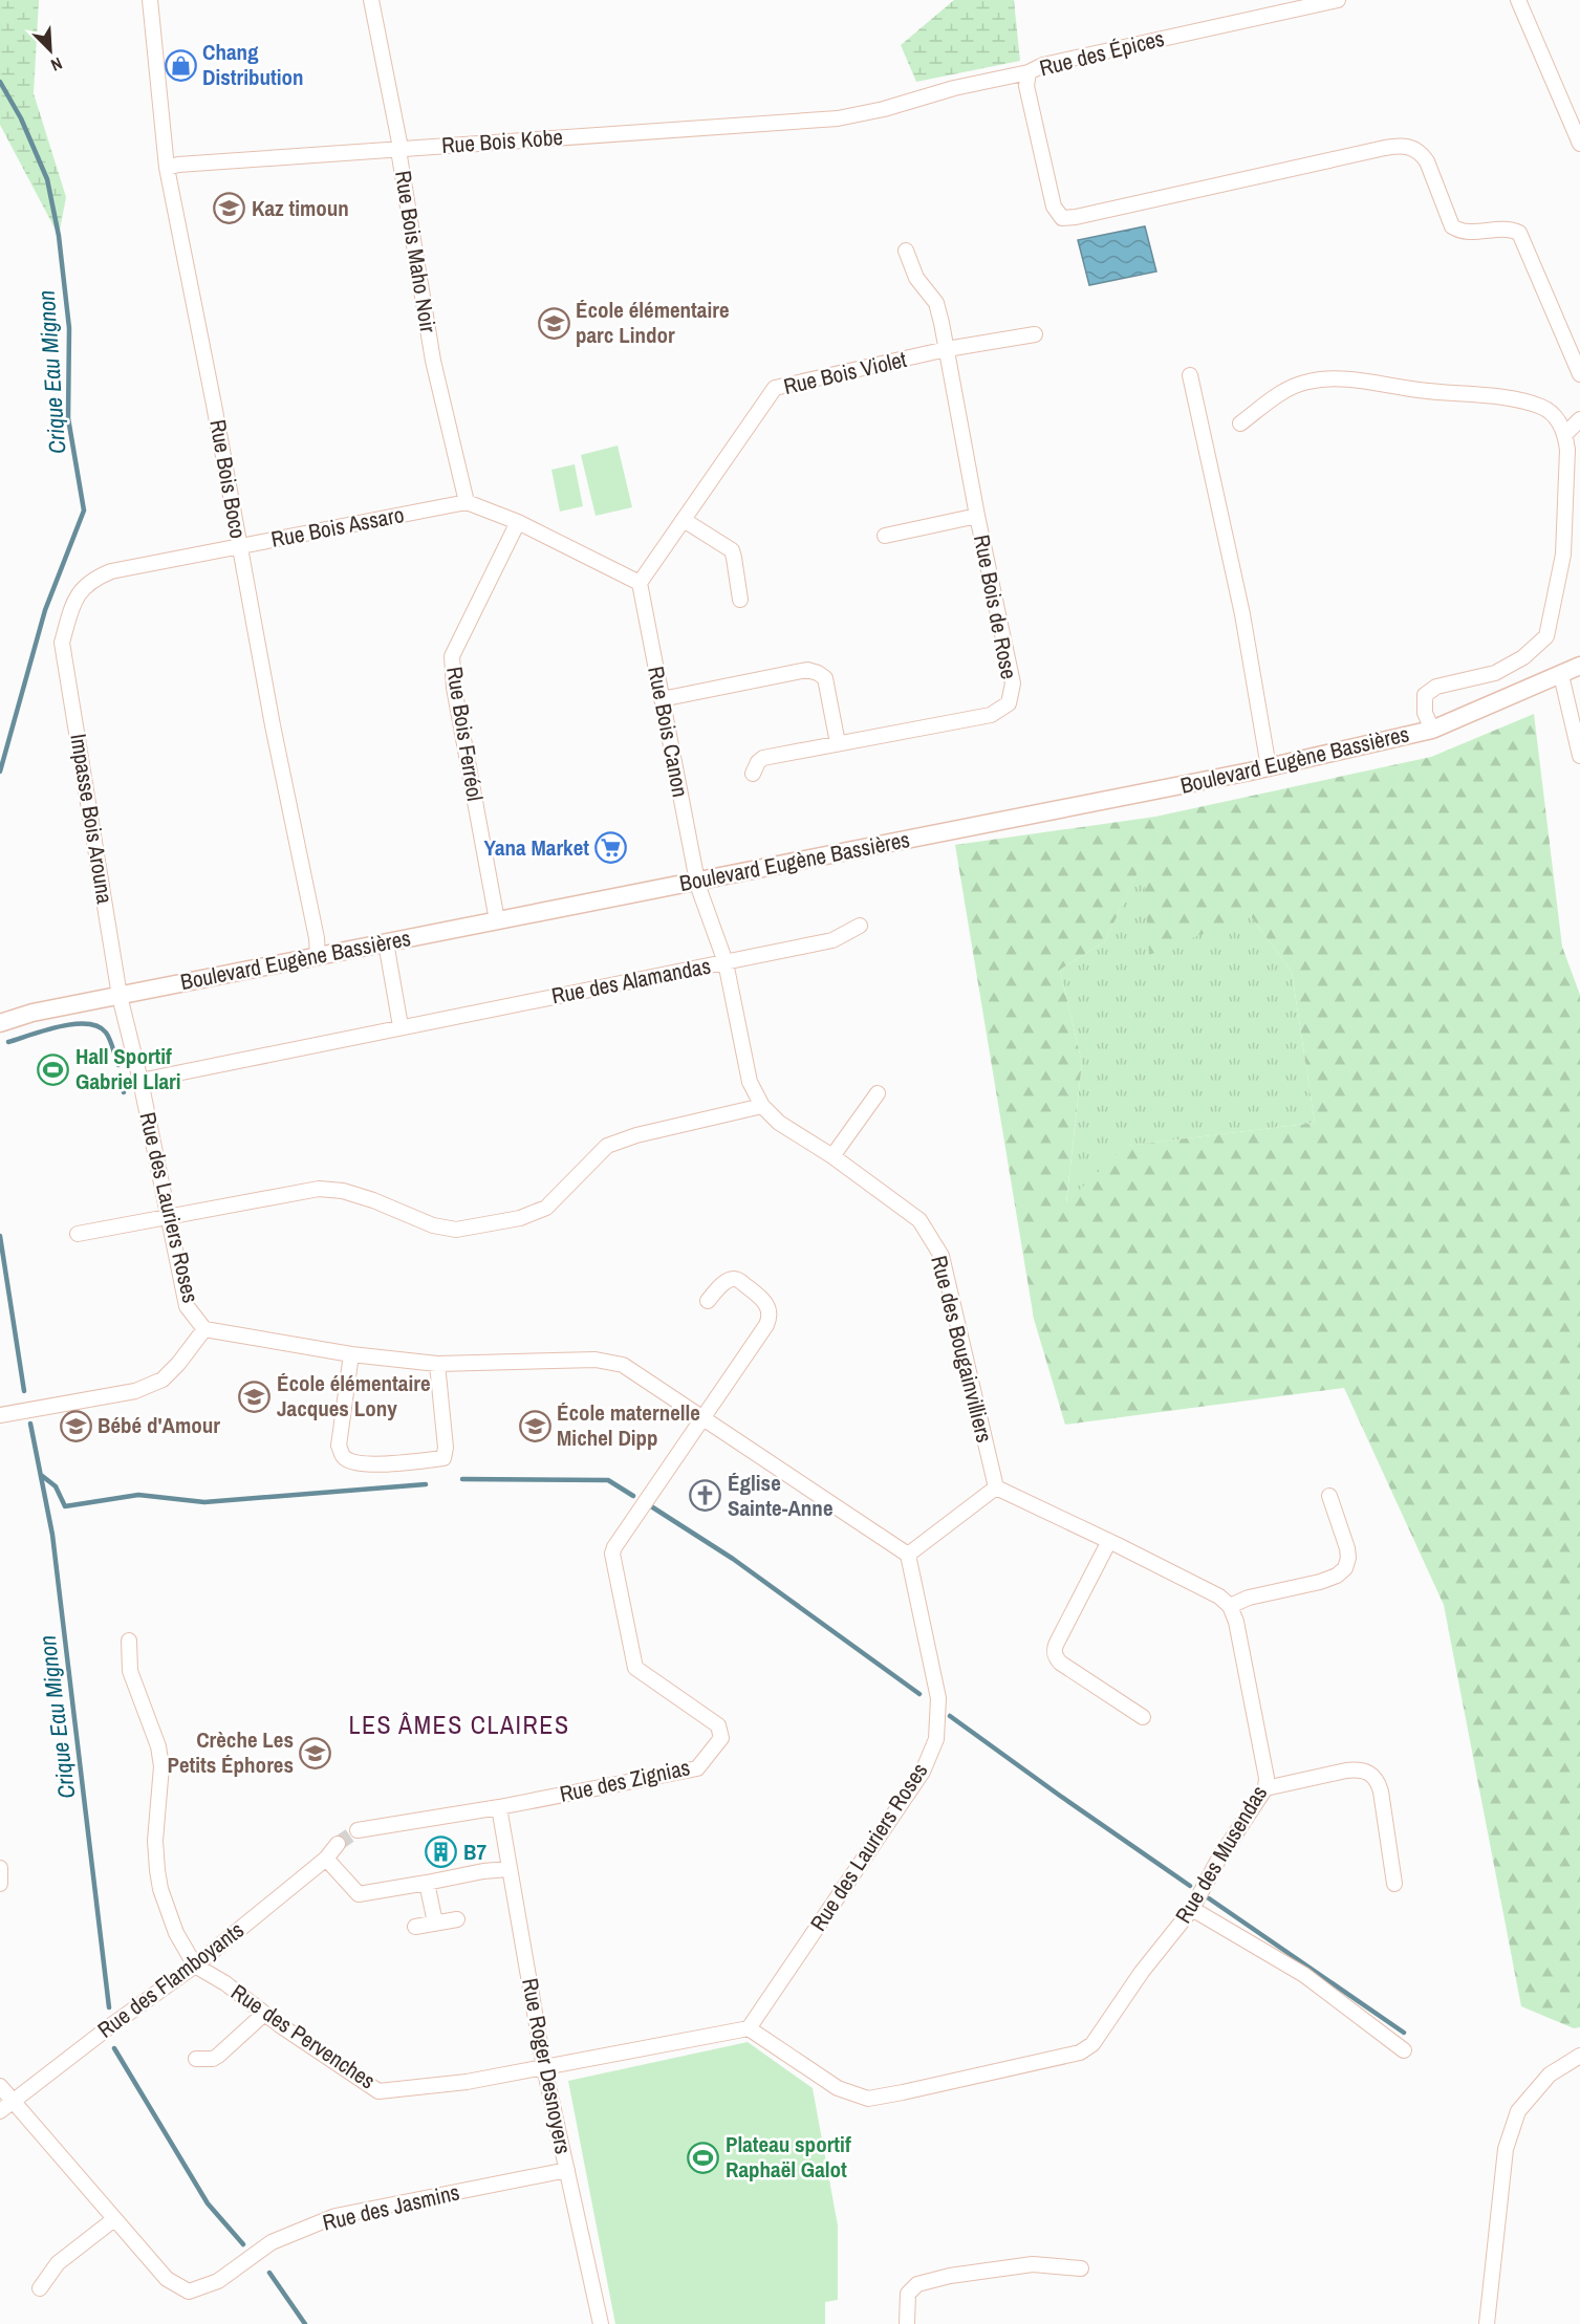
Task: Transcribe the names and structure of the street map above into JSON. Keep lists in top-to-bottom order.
{
  "streets": {
    "street": [
      "Rue des Épices",
      "Rue Bois Kobe",
      "Rue Bois Maho Noir",
      "Rue Bois Violet",
      "Rue Bois Boco",
      "Rue Bois Assaro",
      "Rue Bois de Rose",
      "Rue Bois Canon",
      "Rue Bois Ferréol",
      "Boulevard Eugène Bassières",
      "Impasse Bois Arouna",
      "Rue des Alamandas",
      "Rue des Lauriers Roses",
      "Rue des Bougainvilliers",
      "Rue des Zignias",
      "Rue des Musendas",
      "Rue des Flamboyants",
      "Rue des Pervenches",
      "Rue Roger Desnoyers",
      "Rue des Jasmins"
    ]
  },
  "crossings": [
    ["Rue des Épices", "Rue Bois Kobe"],
    ["Rue Bois Kobe", "Rue Bois Maho Noir"],
    ["Rue Bois Kobe", "Rue Bois Boco"],
    ["Rue Bois Maho Noir", "Rue Bois Assaro"],
    ["Rue Bois Violet", "Rue Bois de Rose"],
    ["Rue Bois Violet", "Rue Bois Canon"],
    ["Rue Bois Boco", "Rue Bois Assaro"],
    ["Rue Bois Boco", "Boulevard Eugène Bassières"],
    ["Rue Bois Assaro", "Impasse Bois Arouna"],
    ["Rue Bois Canon", "Boulevard Eugène Bassières"],
    ["Rue Bois Canon", "Rue des Bougainvilliers"],
    ["Rue Bois Ferréol", "Boulevard Eugène Bassières"],
    ["Boulevard Eugène Bassières", "Impasse Bois Arouna"],
    ["Boulevard Eugène Bassières", "Rue des Lauriers Roses"],
    ["Boulevard Eugène Bassières", "Rue des Bougainvilliers"],
    ["Impasse Bois Arouna", "Rue des Lauriers Roses"],
    ["Rue des Alamandas", "Rue des Lauriers Roses"],
    ["Rue des Alamandas", "Rue des Bougainvilliers"],
    ["Rue des Lauriers Roses", "Rue des Zignias"],
    ["Rue des Lauriers Roses", "Rue des Musendas"],
    ["Rue des Lauriers Roses", "Rue des Pervenches"],
    ["Rue des Zignias", "Rue Roger Desnoyers"],
    ["Rue des Musendas", "Rue des Pervenches"],
    ["Rue des Flamboyants", "Rue des Pervenches"],
    ["Rue des Flamboyants", "Rue des Jasmins"],
    ["Rue des Pervenches", "Rue Roger Desnoyers"],
    ["Rue Roger Desnoyers", "Rue des Jasmins"]
  ],
  "districts": ["LES ÂMES CLAIRES"],
  "water": ["Crique Eau Mignon"],
  "places": {
    "shop": ["Chang Distribution"],
    "school or university": [
      "Kaz timoun",
      "École élémentaire parc Lindor",
      "École élémentaire Jacques Lony",
      "Bébé d'Amour",
      "École maternelle Michel Dipp",
      "Crèche Les Petits Éphores"
    ],
    "supermarket": ["Yana Market"],
    "sports": ["Hall Sportif Gabriel Llari", "Plateau sportif Raphaël Galot"],
    "church": ["Église Sainte-Anne"],
    "building": ["B7"]
  },
  "north": "bottom right"
}
